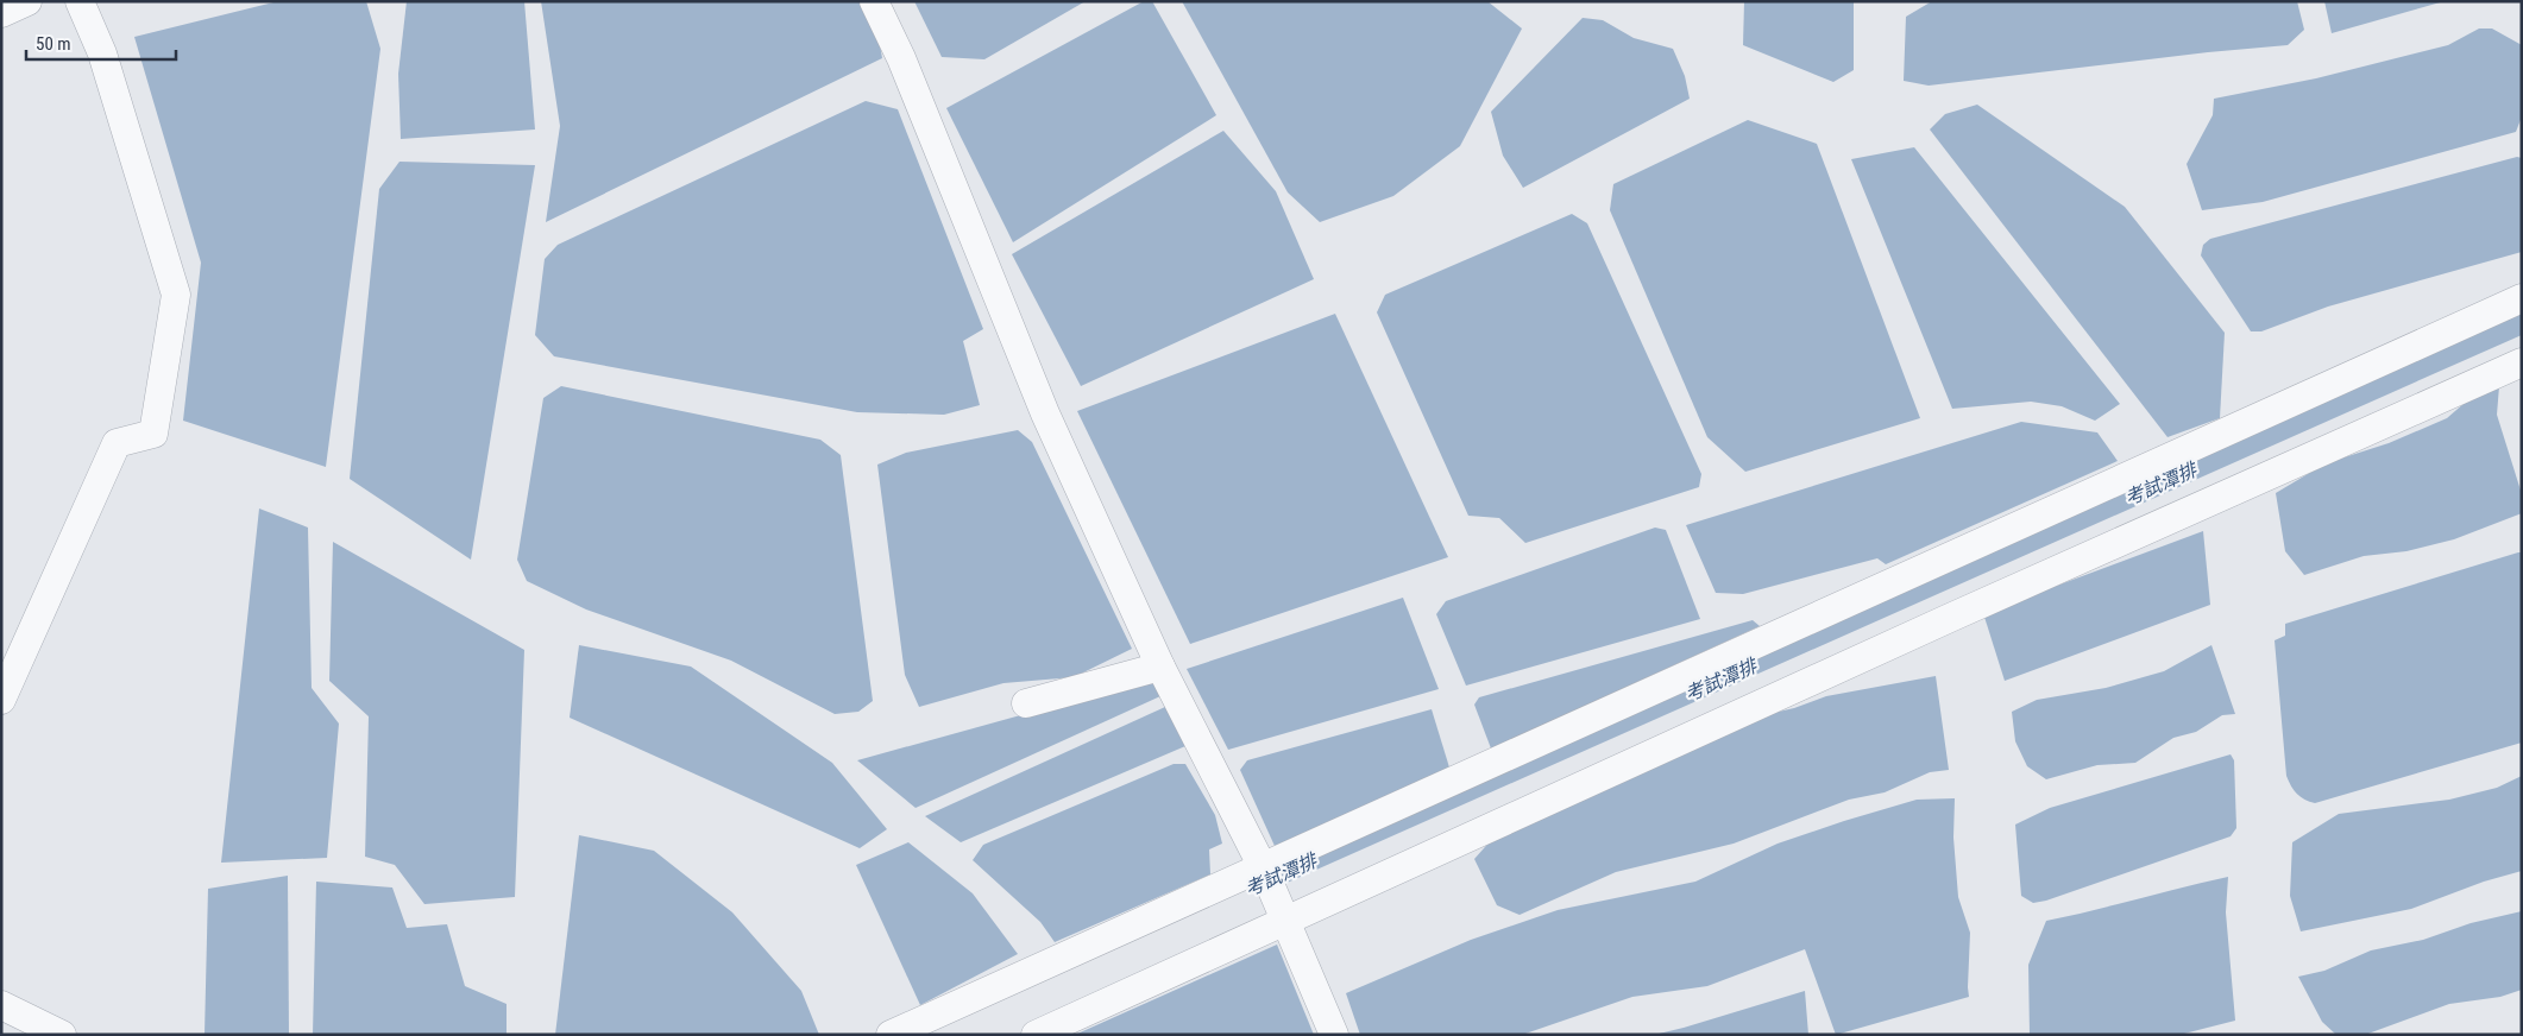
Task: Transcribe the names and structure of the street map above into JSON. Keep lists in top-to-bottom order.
{
  "water": ["考試潭排"],
  "scale_bar": "50 m"
}
